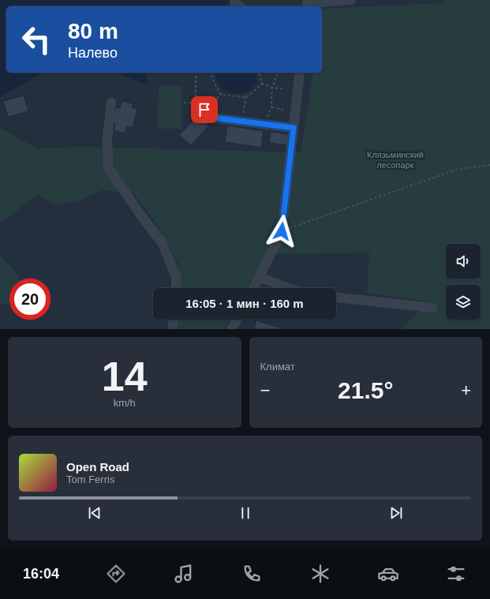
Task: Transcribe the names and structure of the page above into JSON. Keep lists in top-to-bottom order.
{
  "parks": ["Клязьминский лесопарк"],
  "page": {
    "turn": ["80 m", "Налево"],
    "limit": "20",
    "trip": "16:05 · 1 мин · 160 m",
    "tile": [
      ["14", "km/h"],
      "Климат"
    ],
    "heat": ["−", "21.5°", "+"],
    "song": ["Open Road", "Tom Ferris"],
    "tabs": "16:04"
  }
}
